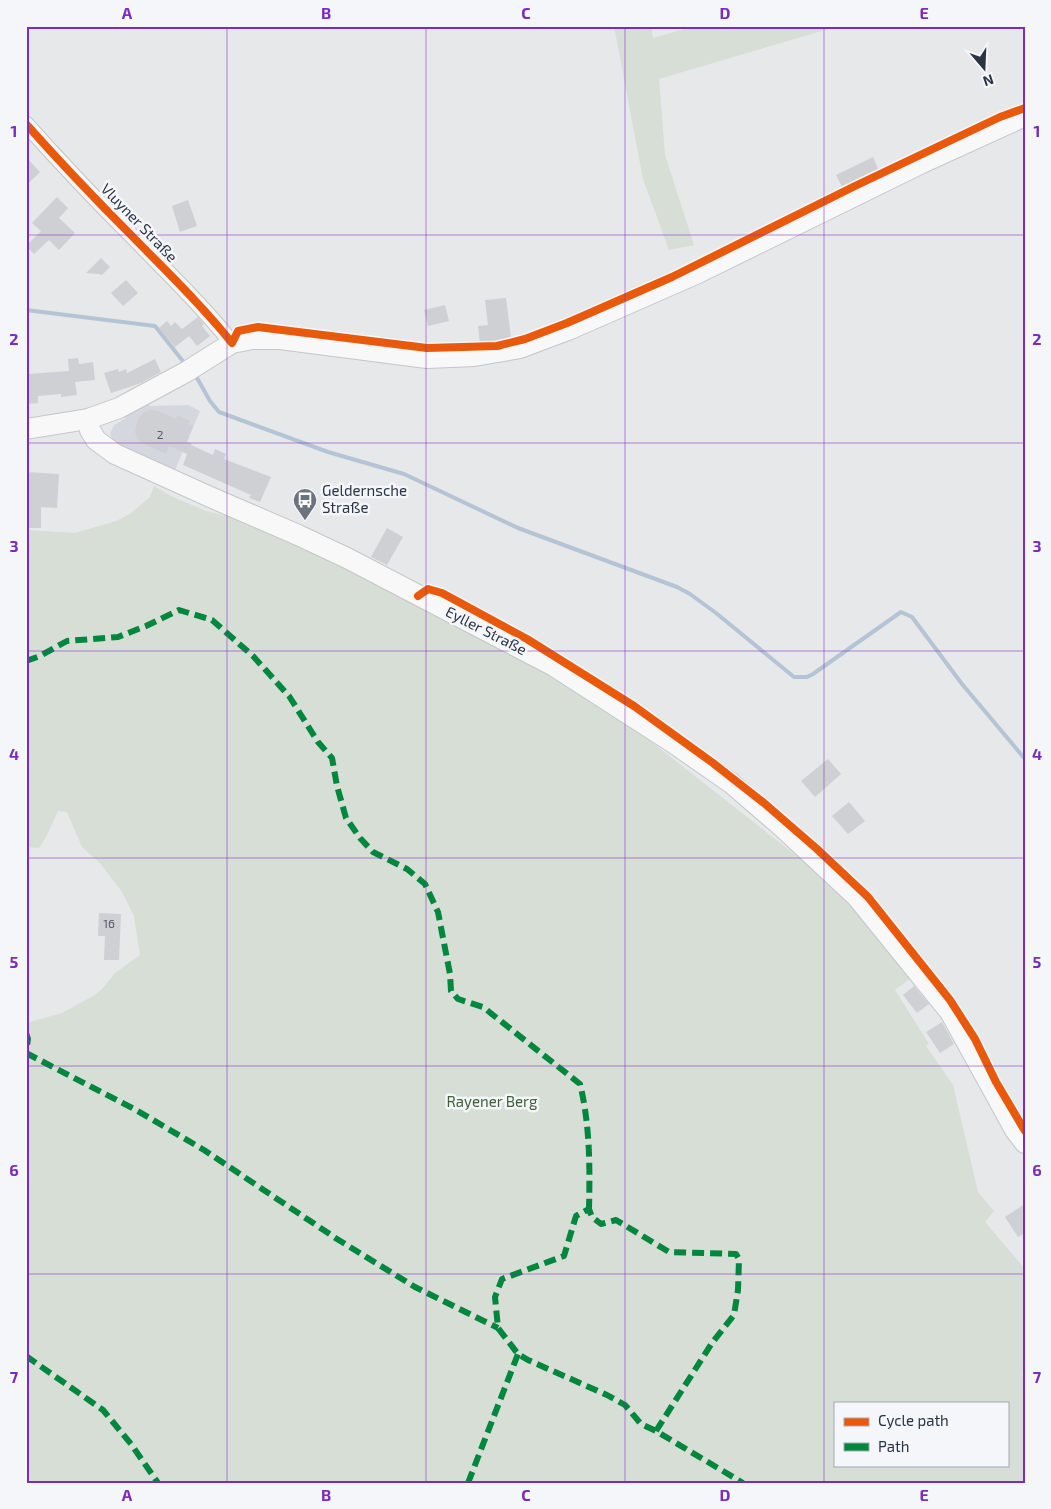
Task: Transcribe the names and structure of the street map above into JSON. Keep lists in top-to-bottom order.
{
  "streets": {
    "main road": ["Eyller Straße"],
    "street": ["Vluyner Straße"]
  },
  "parks": ["Rayener Berg"],
  "places": {
    "bus stop": ["Geldernsche Straße"]
  },
  "house_numbers": ["2", "16"],
  "legend": ["Cycle path", "Path"],
  "north": "bottom",
  "grid": {
    "columns": [
      "A",
      "B",
      "C",
      "D",
      "E"
    ],
    "rows": [
      "1",
      "2",
      "3",
      "4",
      "5",
      "6",
      "7"
    ]
  }
}
